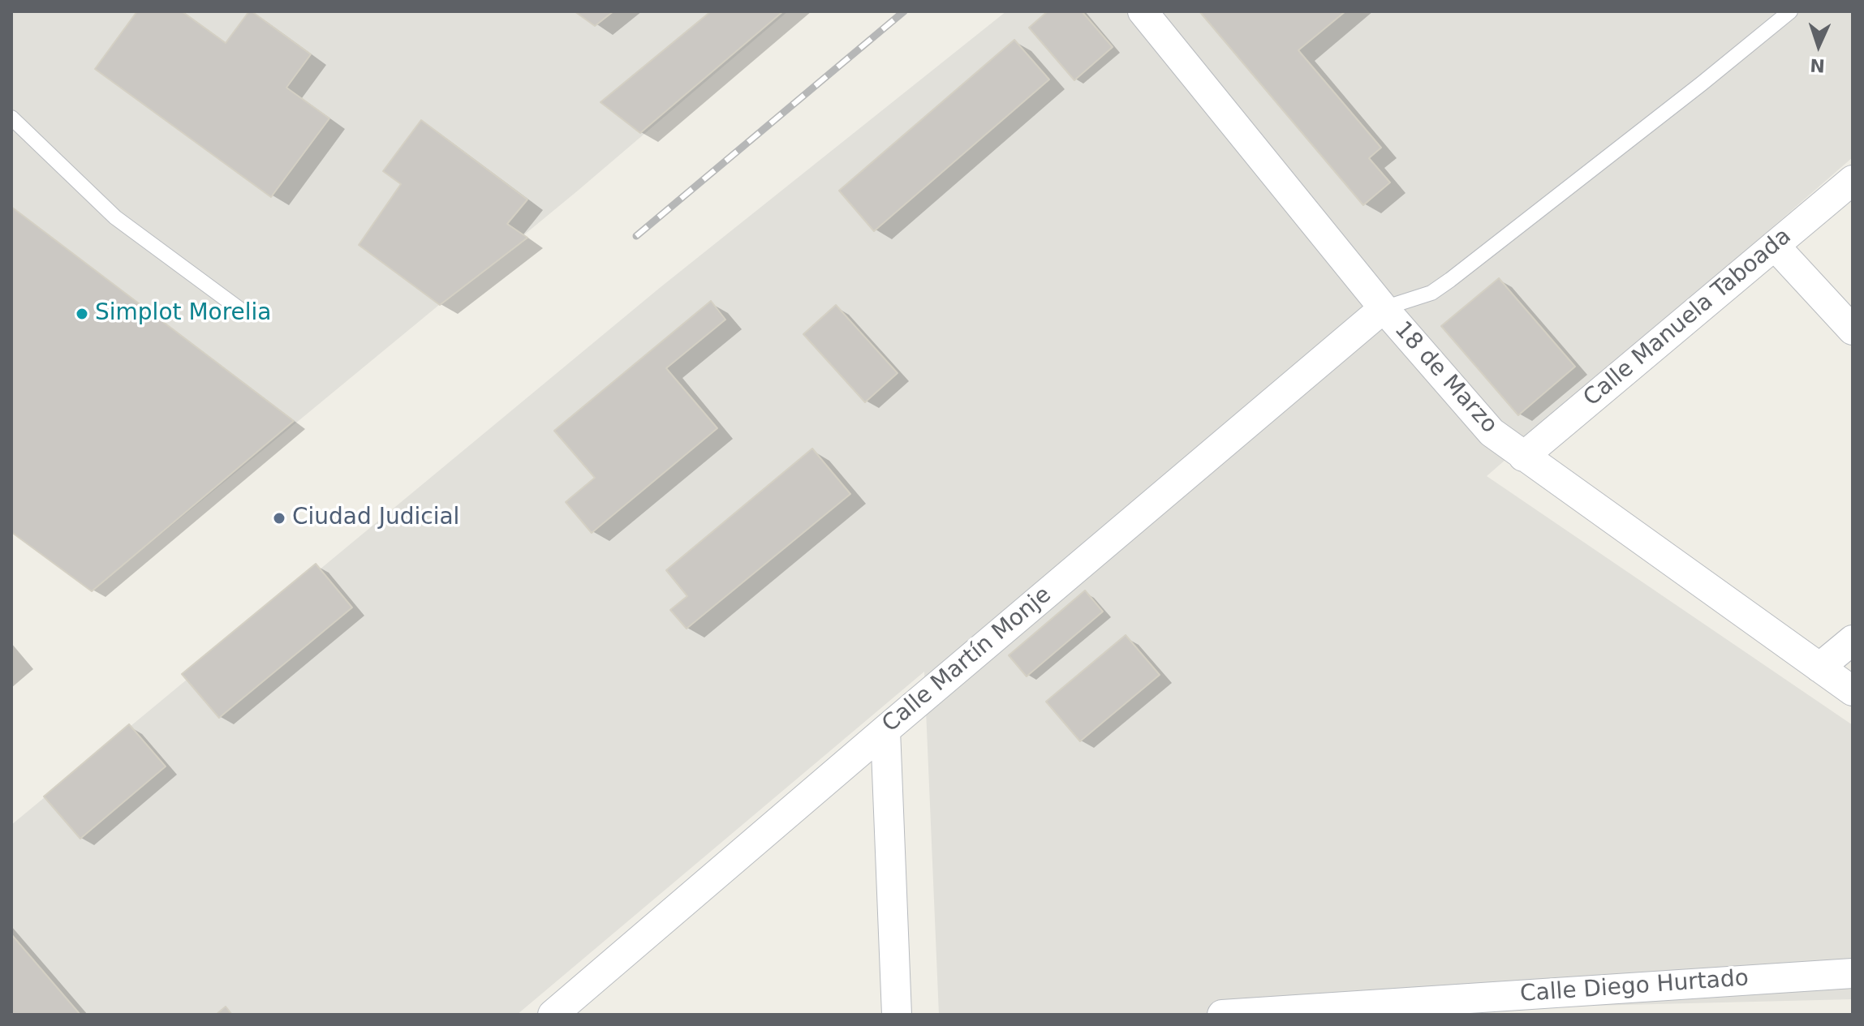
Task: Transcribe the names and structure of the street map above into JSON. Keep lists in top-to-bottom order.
{
  "streets": {
    "street": [
      "Calle Manuela Taboada",
      "18 de Marzo",
      "Calle Martín Monje",
      "Calle Diego Hurtado"
    ]
  },
  "crossings": [
    ["Calle Manuela Taboada", "18 de Marzo"],
    ["18 de Marzo", "Calle Martín Monje"]
  ],
  "places": ["Simplot Morelia", "Ciudad Judicial"],
  "north": "bottom"
}
